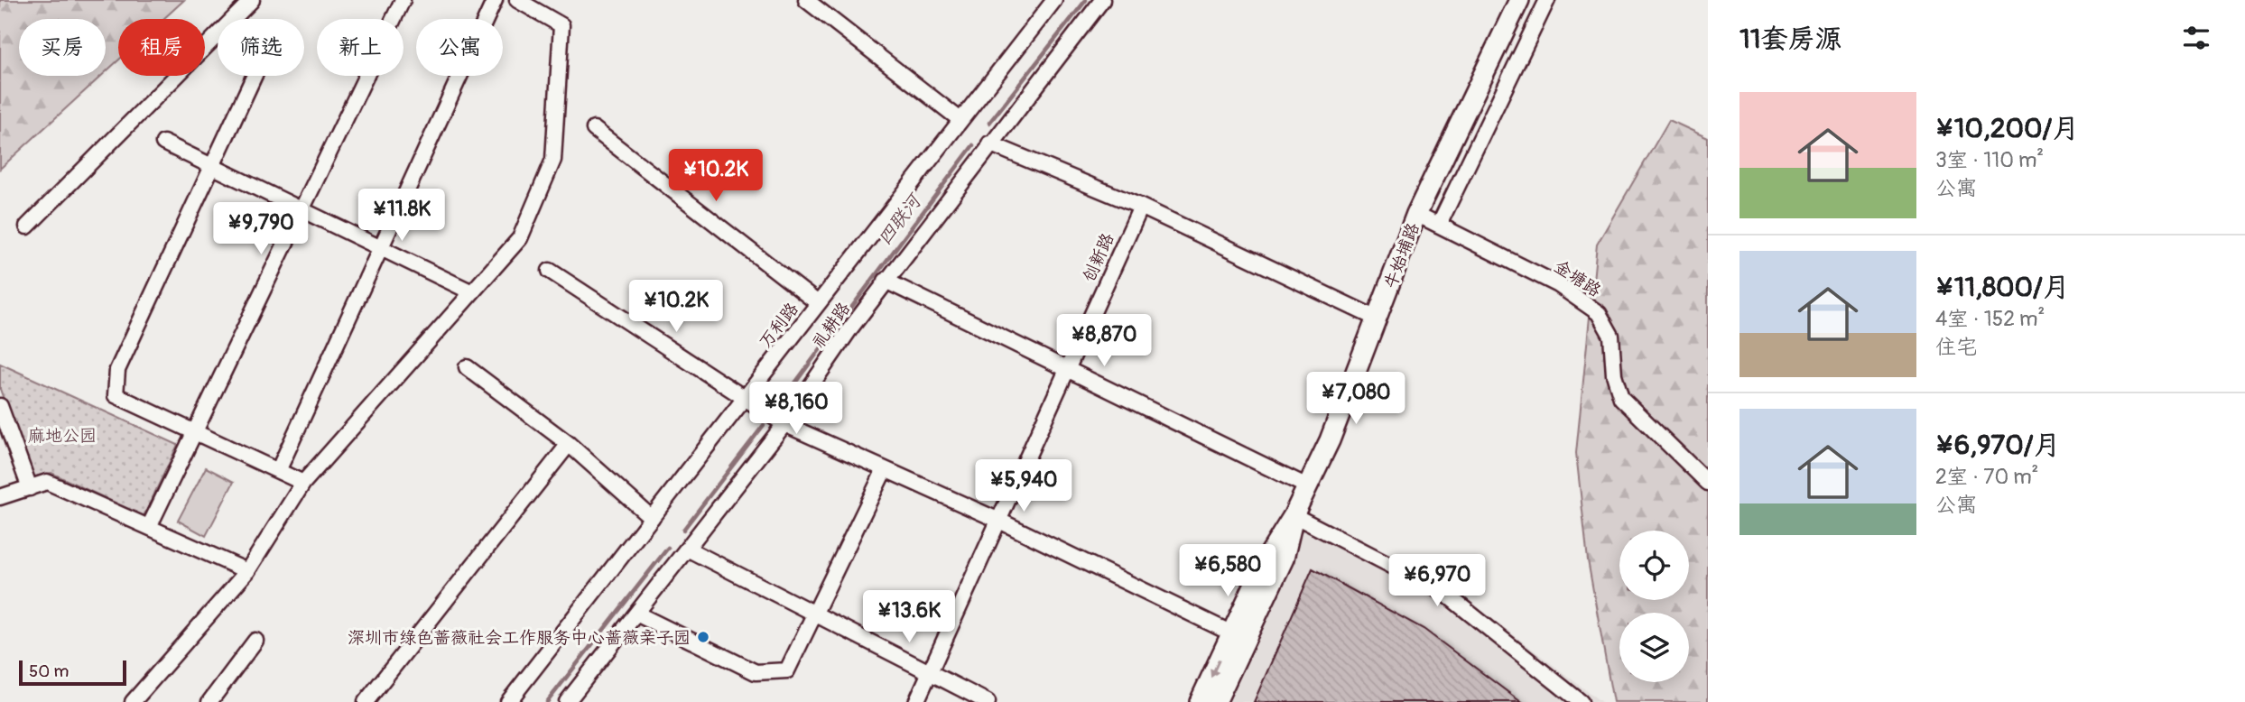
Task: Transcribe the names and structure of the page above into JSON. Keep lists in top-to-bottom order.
{
  "streets": {
    "main road": ["牛始埔路"],
    "street": [
      "创新路",
      "金塘路",
      "万利路",
      "礼耕路"
    ]
  },
  "crossings": [
    ["牛始埔路", "金塘路"]
  ],
  "water": ["四联河"],
  "parks": ["麻地公园"],
  "places": ["深圳市绿色蔷薇社会工作服务中心蔷薇亲子园"],
  "scale_bar": "50 m",
  "page": {
    "heading": "11套房源",
    "chip": [
      "买房",
      "租房",
      "筛选",
      "新上",
      "公寓"
    ],
    "list": [
      {
        "name": "¥10,200/月",
        "note": "3室 · 110 m² · 公寓"
      },
      {
        "name": "¥11,800/月",
        "note": "4室 · 152 m² · 住宅"
      },
      {
        "name": "¥6,970/月",
        "note": "2室 · 70 m² · 公寓"
      }
    ],
    "price": [
      "¥10.2K",
      "¥11.8K",
      "¥9,790",
      "¥10.2K",
      "¥8,870",
      "¥7,080",
      "¥8,160",
      "¥5,940",
      "¥6,580",
      "¥6,970",
      "¥13.6K"
    ],
    "scale": "50 m"
  }
}
